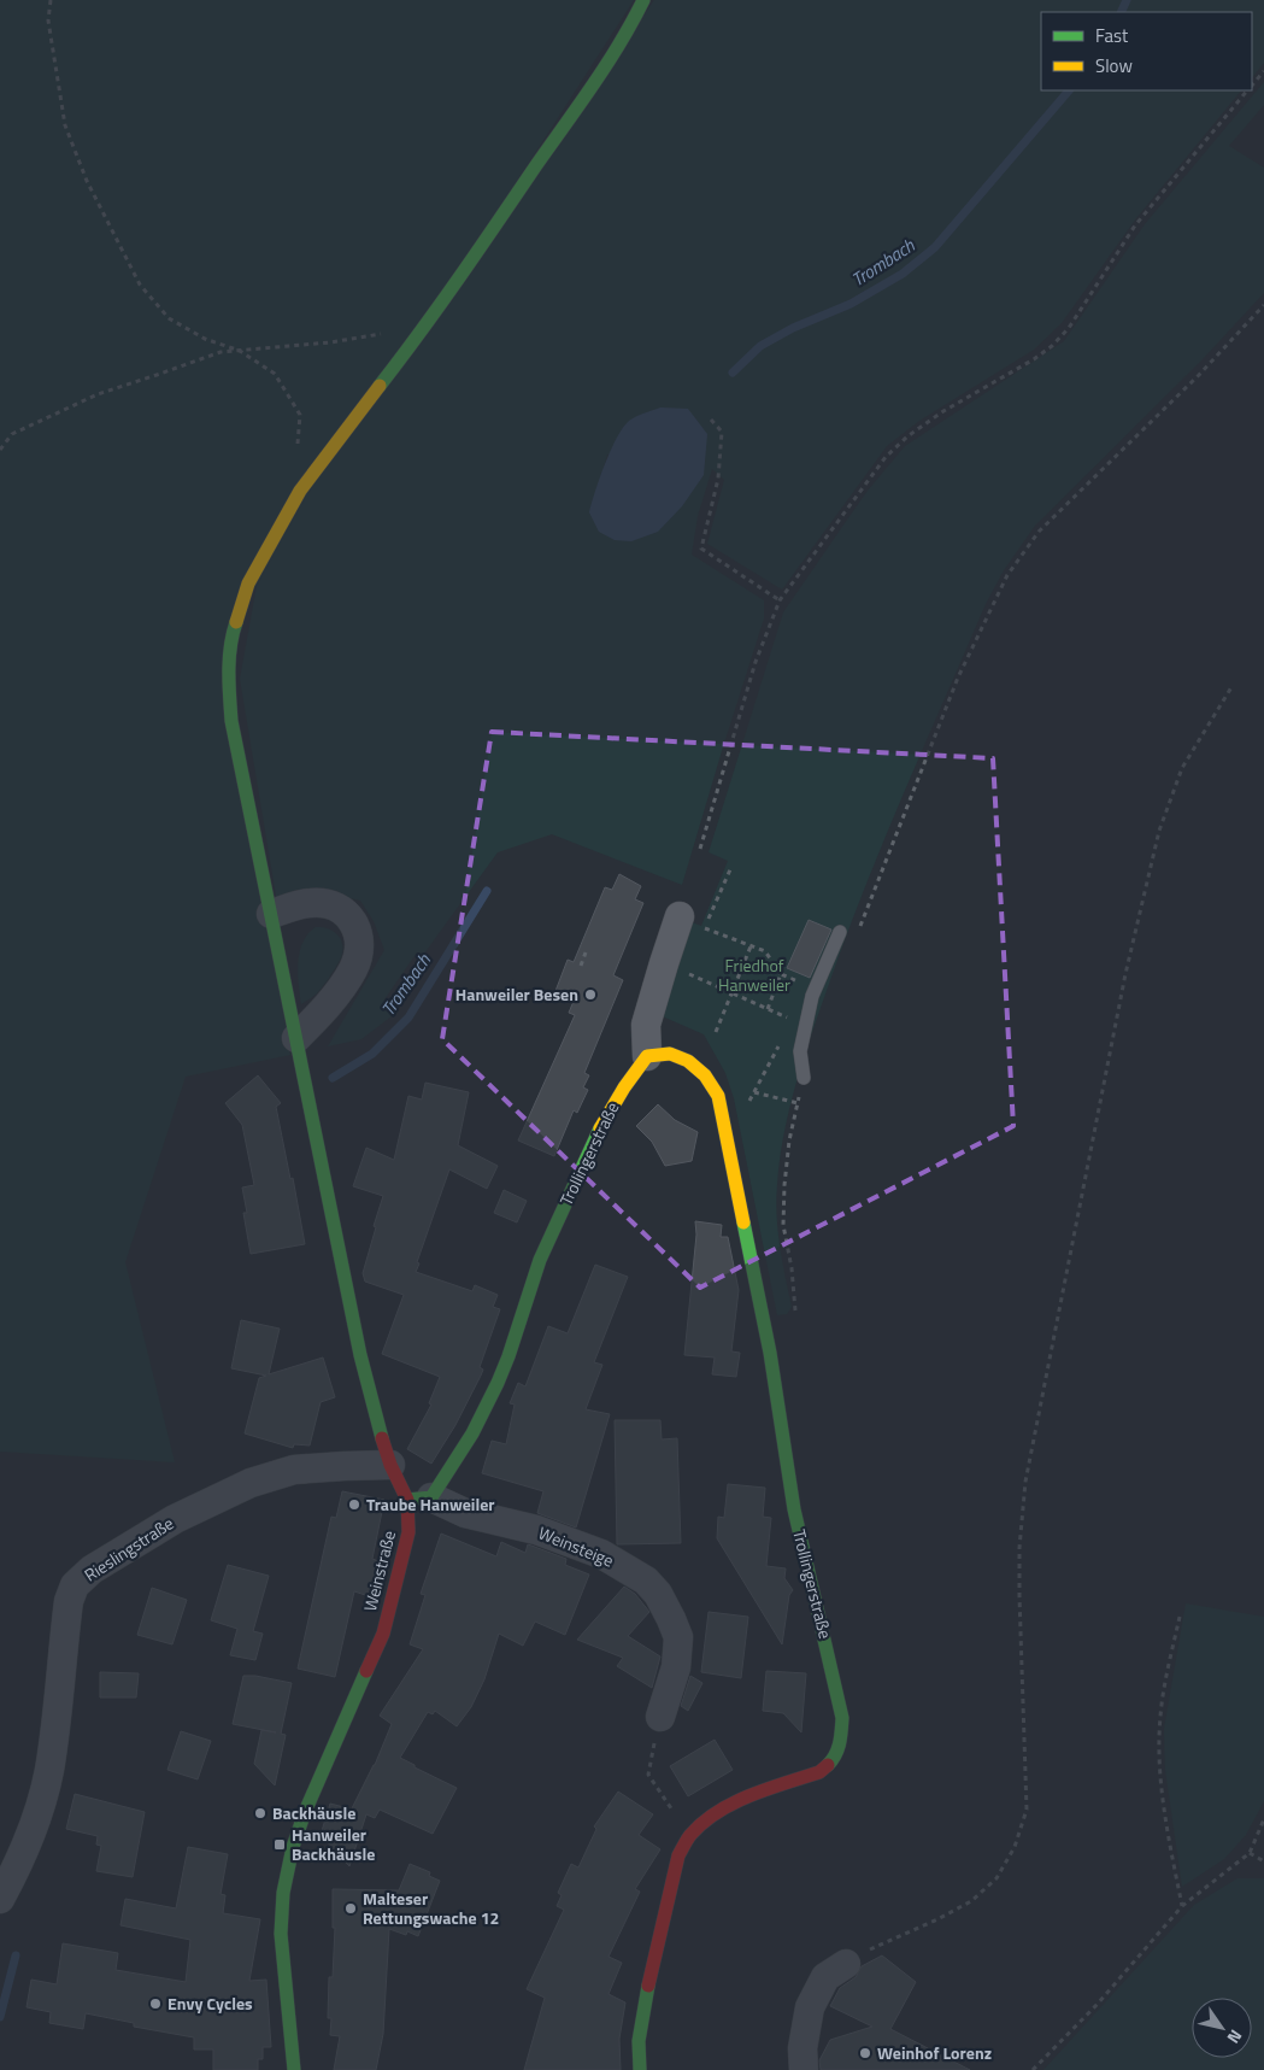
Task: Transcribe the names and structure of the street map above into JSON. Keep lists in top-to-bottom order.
{
  "streets": {
    "street": [
      "Trollingerstraße",
      "Weinsteige",
      "Rieslingstraße",
      "Weinstraße"
    ]
  },
  "crossings": [
    ["Trollingerstraße", "Weinsteige"],
    ["Trollingerstraße", "Weinstraße"],
    ["Weinsteige", "Weinstraße"],
    ["Rieslingstraße", "Weinstraße"]
  ],
  "water": ["Trombach"],
  "parks": ["Friedhof Hanweiler"],
  "places": {
    "other": [
      "Hanweiler Besen",
      "Traube Hanweiler",
      "Backhäusle",
      "Malteser Rettungswache 12",
      "Envy Cycles",
      "Weinhof Lorenz"
    ],
    "transit": ["Hanweiler Backhäusle"]
  },
  "legend": ["Fast", "Slow"],
  "north": "bottom right"
}
